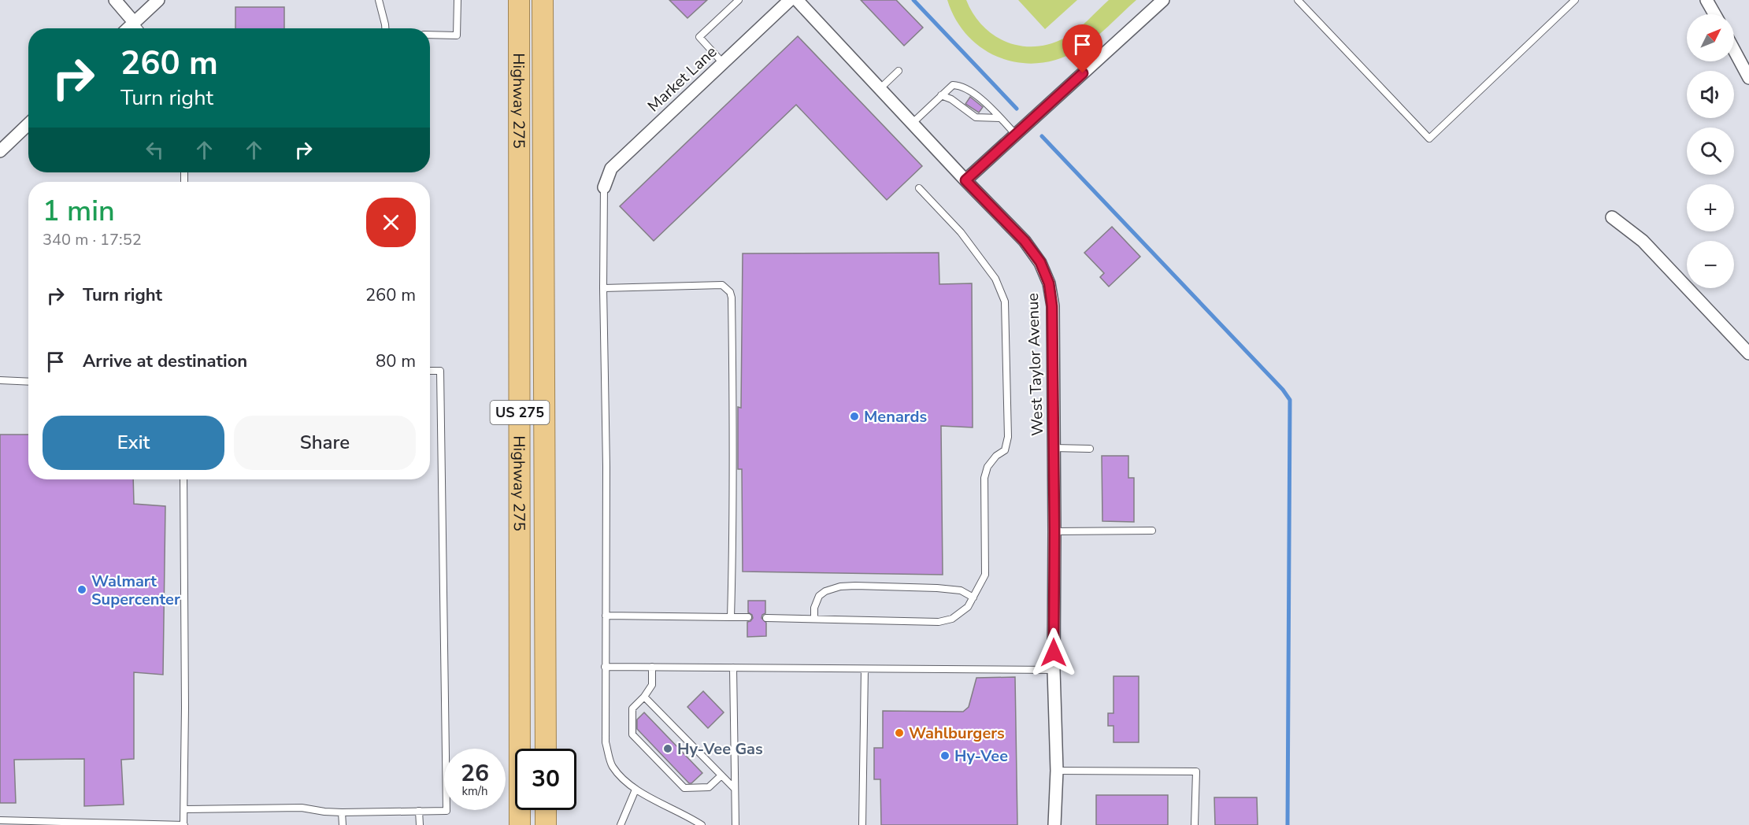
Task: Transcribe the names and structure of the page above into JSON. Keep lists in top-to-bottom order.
{
  "streets": {
    "highway": ["Highway 275", "US 275"],
    "street": ["Market Lane", "West Taylor Avenue"]
  },
  "places": [
    "Menards",
    "Walmart Supercenter",
    "Wahlburgers",
    "Hy-Vee Gas",
    "Hy-Vee"
  ],
  "north": "top right",
  "page": {
    "map_buttons": ["+", "−"],
    "turn": ["260 m", "Turn right"],
    "heading": ["1 min", "340 m · 17:52"],
    "list": [
      {
        "name": "Turn right",
        "value": "260 m"
      },
      {
        "name": "Arrive at destination",
        "value": "80 m"
      }
    ],
    "buttons": ["Exit", "Share"],
    "speed": "26 km/h",
    "limit": "30"
  }
}
